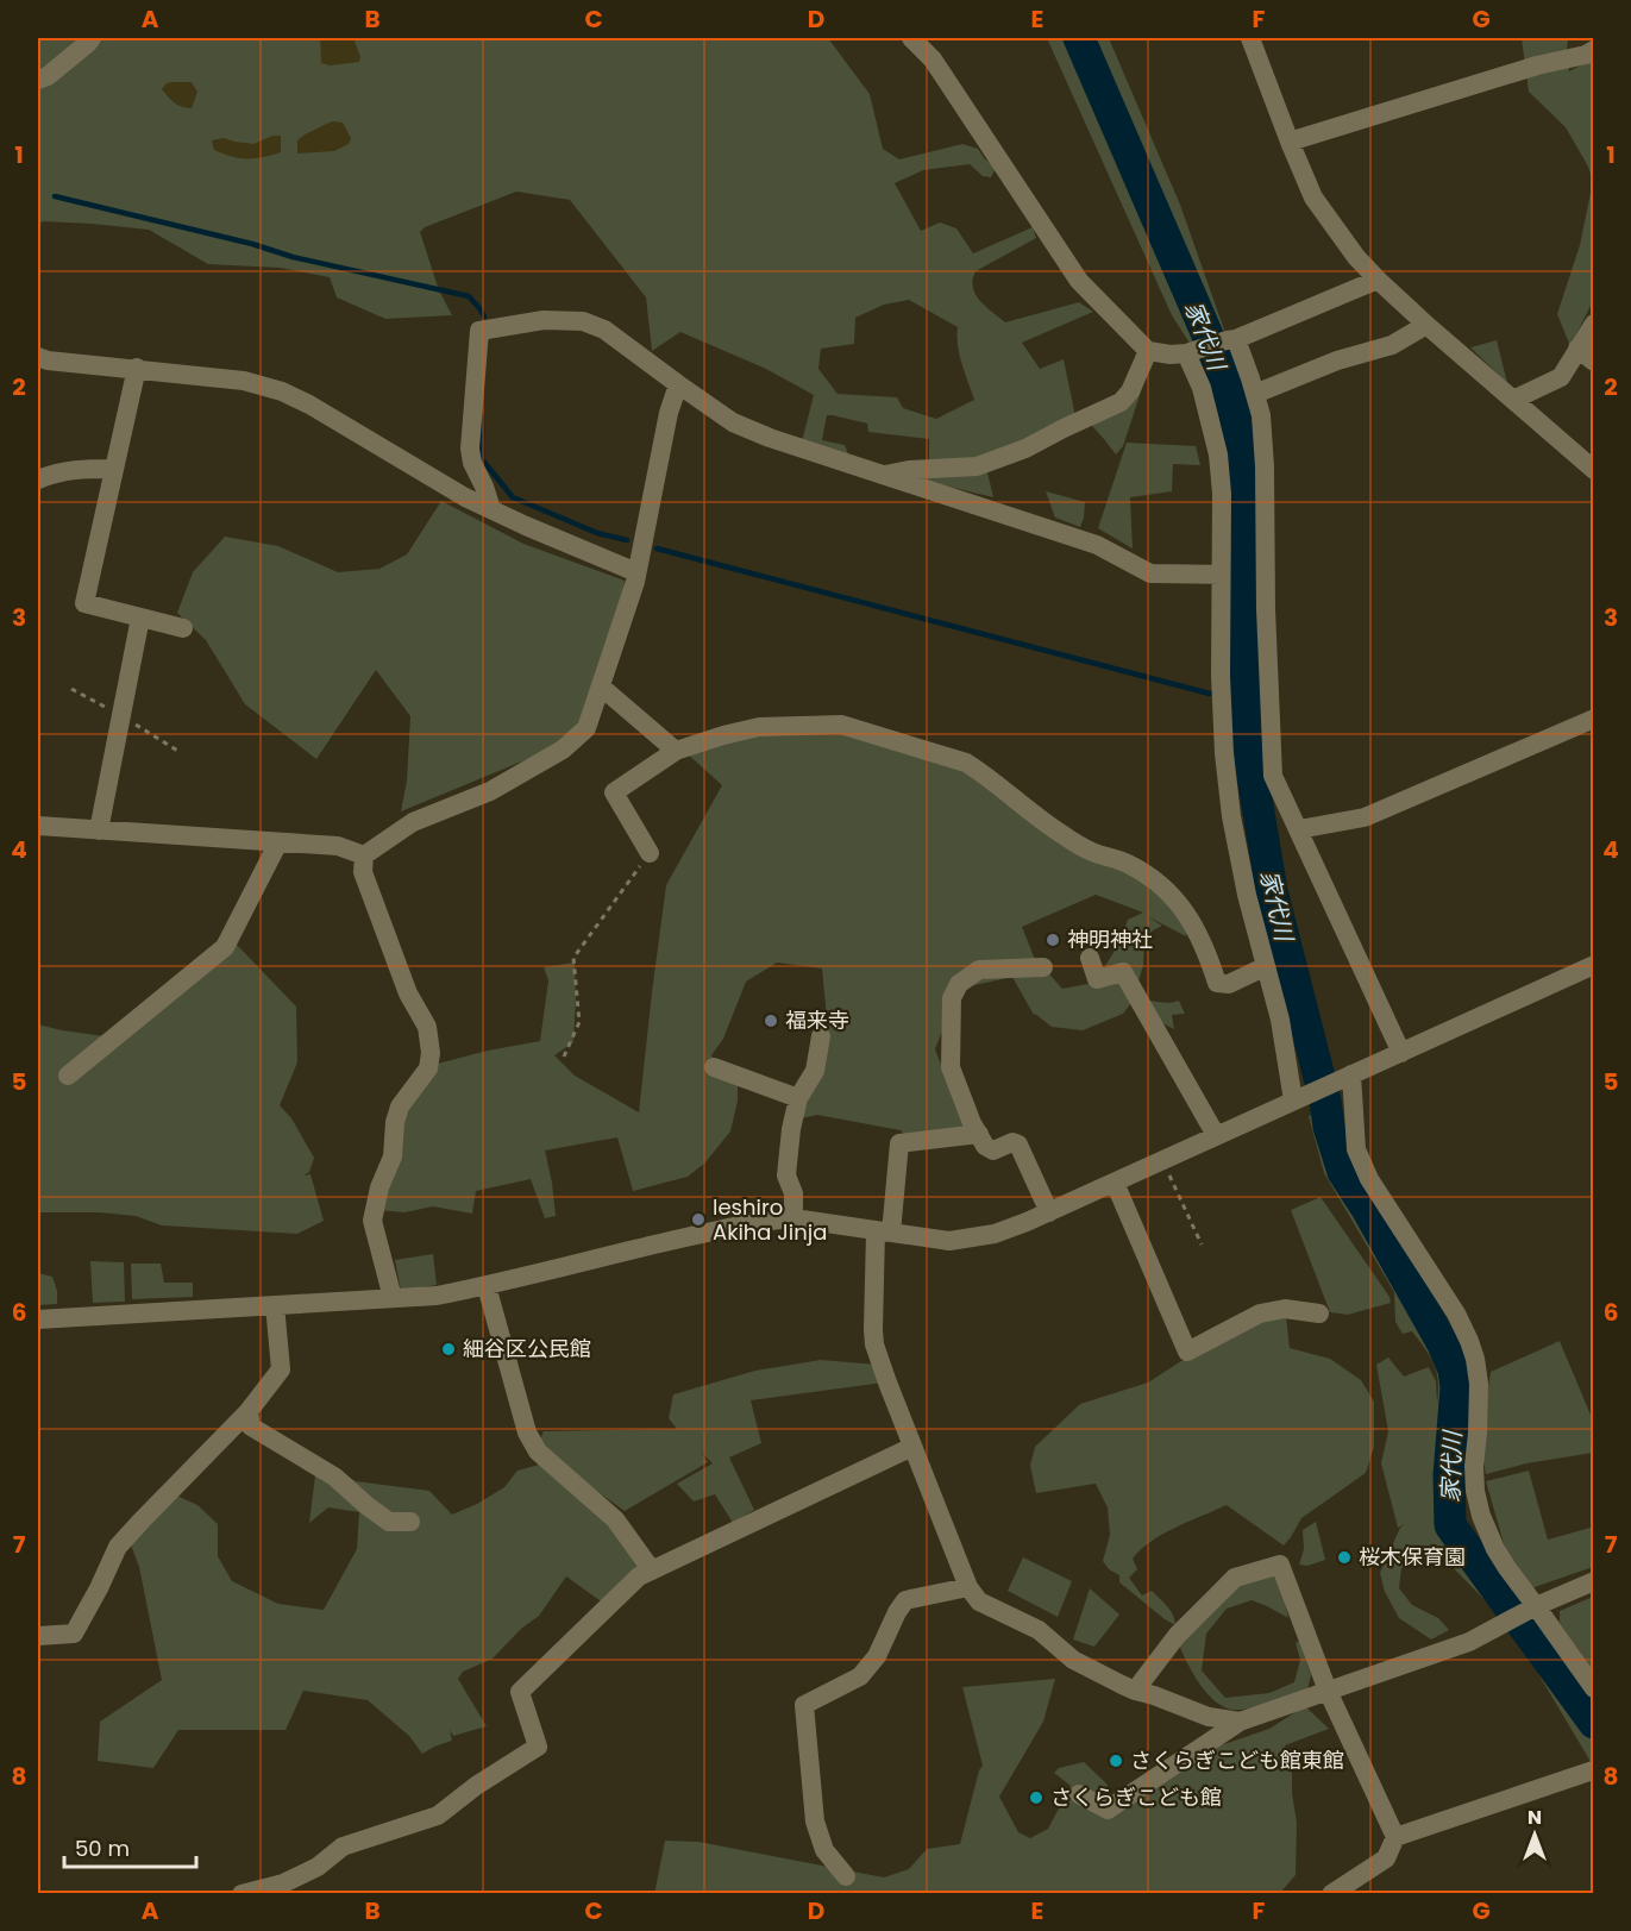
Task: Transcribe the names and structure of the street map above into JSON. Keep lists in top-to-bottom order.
{
  "water": ["家代川"],
  "places": [
    "神明神社",
    "福来寺",
    "Ieshiro Akiha Jinja",
    "細谷区公民館",
    "桜木保育園",
    "さくらぎこども館東館",
    "さくらぎこども館"
  ],
  "scale_bar": "50 m",
  "north": "top",
  "grid": {
    "columns": [
      "A",
      "B",
      "C",
      "D",
      "E",
      "F",
      "G"
    ],
    "rows": [
      "1",
      "2",
      "3",
      "4",
      "5",
      "6",
      "7",
      "8"
    ]
  }
}
